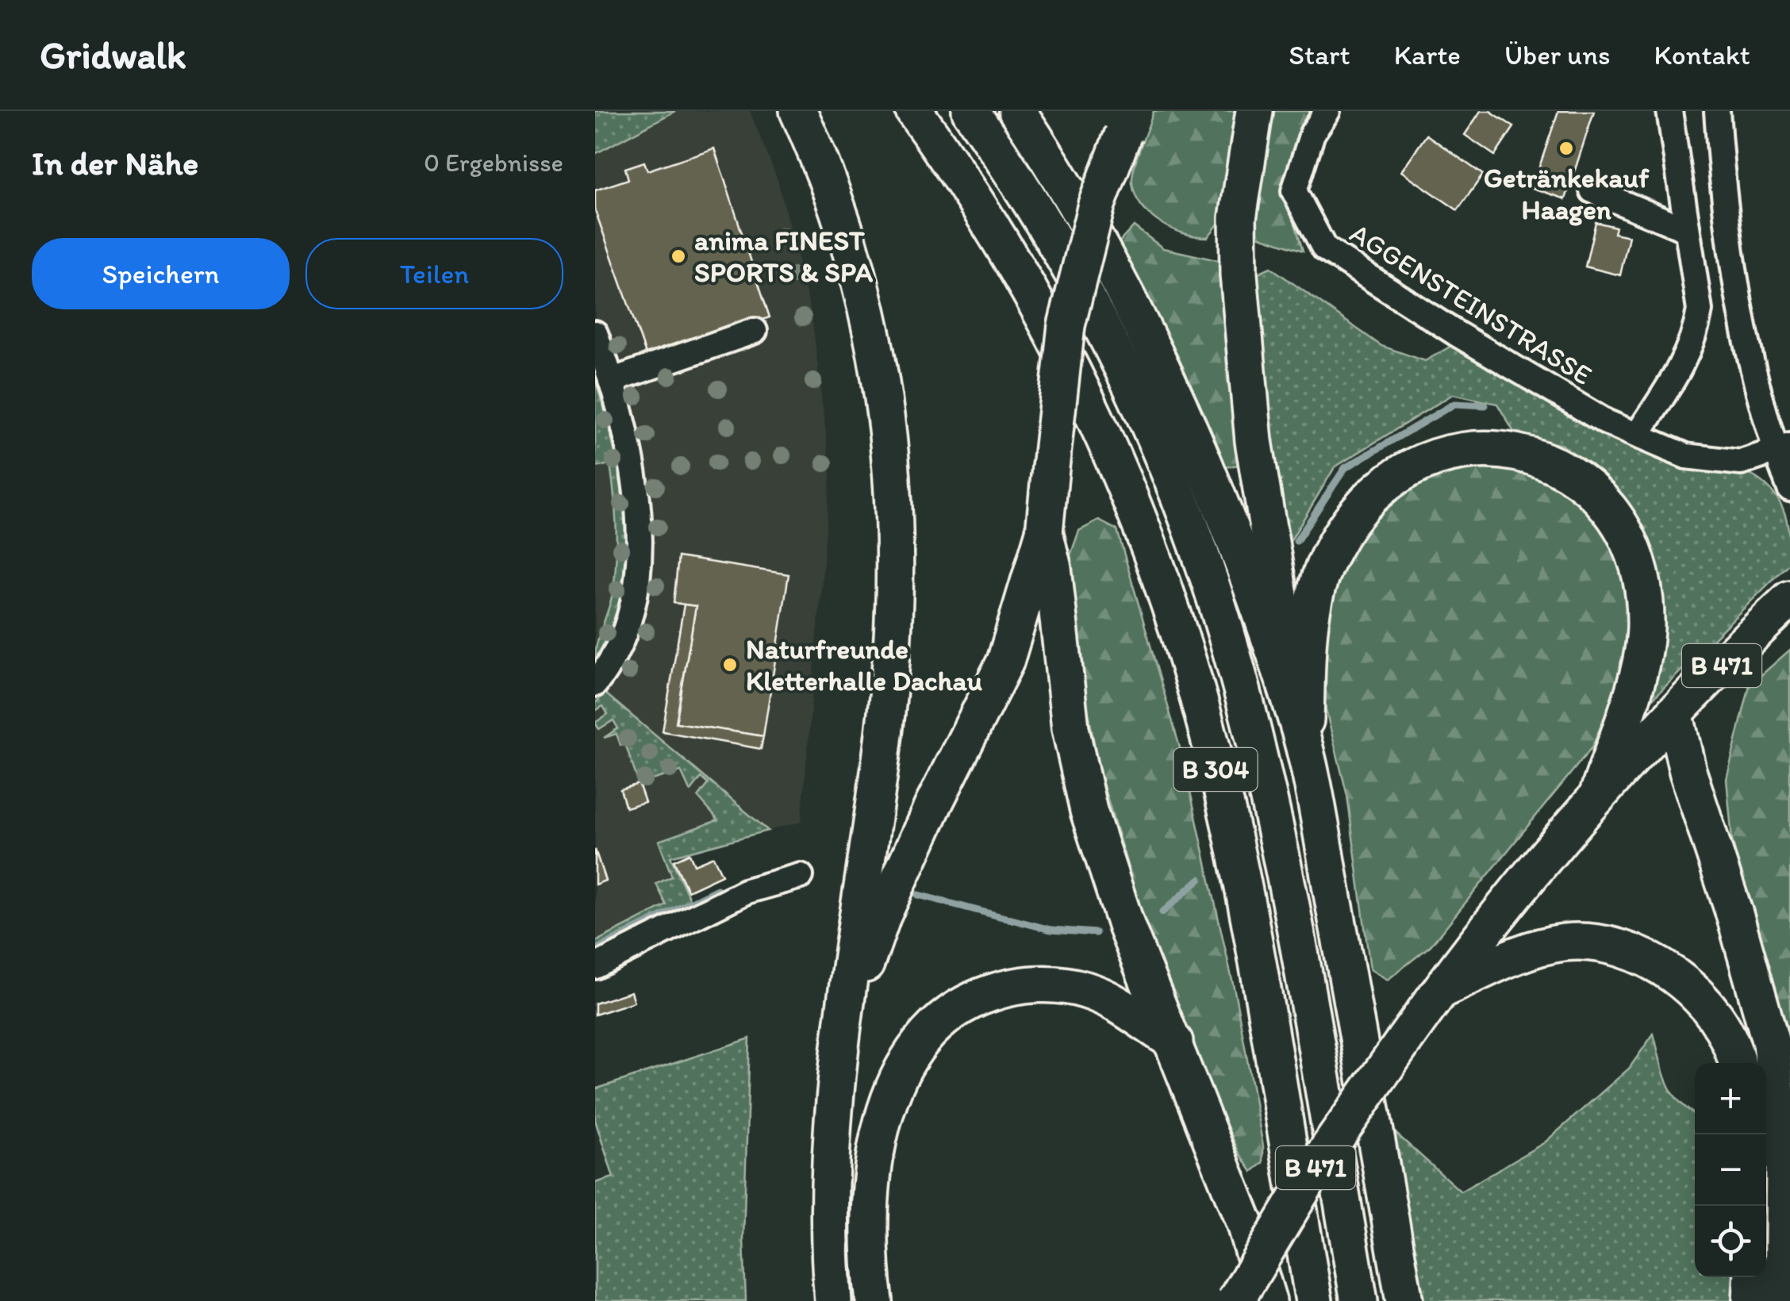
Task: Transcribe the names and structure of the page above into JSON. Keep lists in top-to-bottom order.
{
  "streets": {
    "highway": ["B 471", "B 304"],
    "street": ["AGGENSTEINSTRASSE"]
  },
  "places": ["Getränkekauf Haagen", "anima FINEST SPORTS & SPA", "Naturfreunde Kletterhalle Dachau"],
  "page": {
    "header": "Gridwalk",
    "nav": [
      "Start",
      "Karte",
      "Über uns",
      "Kontakt"
    ],
    "heading": ["In der Nähe", "0 Ergebnisse"],
    "buttons": ["Speichern", "Teilen"],
    "map_buttons": ["+", "−"]
  }
}
